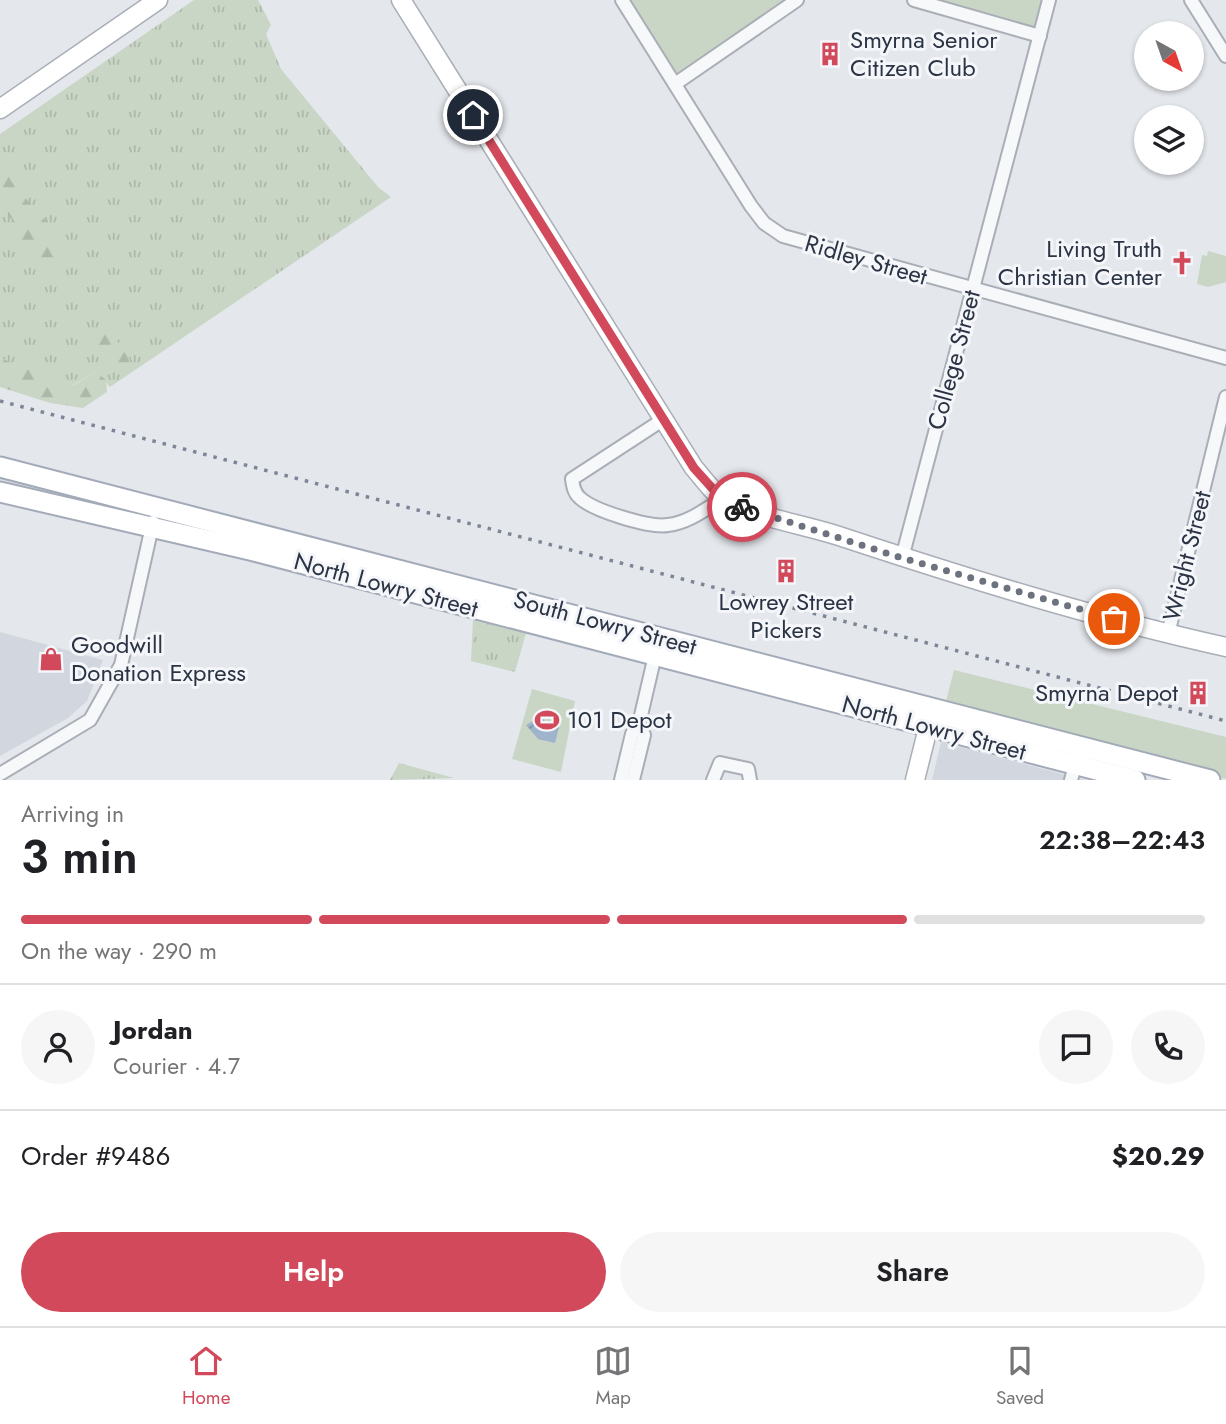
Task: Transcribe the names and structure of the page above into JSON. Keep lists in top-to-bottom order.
{
  "streets": {
    "main road": ["North Lowry Street", "South Lowry Street"],
    "street": ["Ridley Street", "College Street", "Wright Street"]
  },
  "crossings": [
    ["Ridley Street", "College Street"],
    ["North Lowry Street", "South Lowry Street"]
  ],
  "places": {
    "building": ["Smyrna Senior Citizen Club", "Lowrey Street Pickers", "Smyrna Depot"],
    "church": ["Living Truth Christian Center"],
    "shop": ["Goodwill Donation Express"],
    "sports": ["101 Depot"]
  },
  "north": "bottom right",
  "page": {
    "heading": ["3 min", "Arriving in", "22:38–22:43"],
    "panel": [
      "Jordan",
      "Courier · 4.7",
      "Order #9486",
      "$20.29"
    ],
    "bar": "On the way · 290 m",
    "buttons": ["Help", "Share"],
    "tabs": ["Home", "Map", "Saved"]
  }
}
